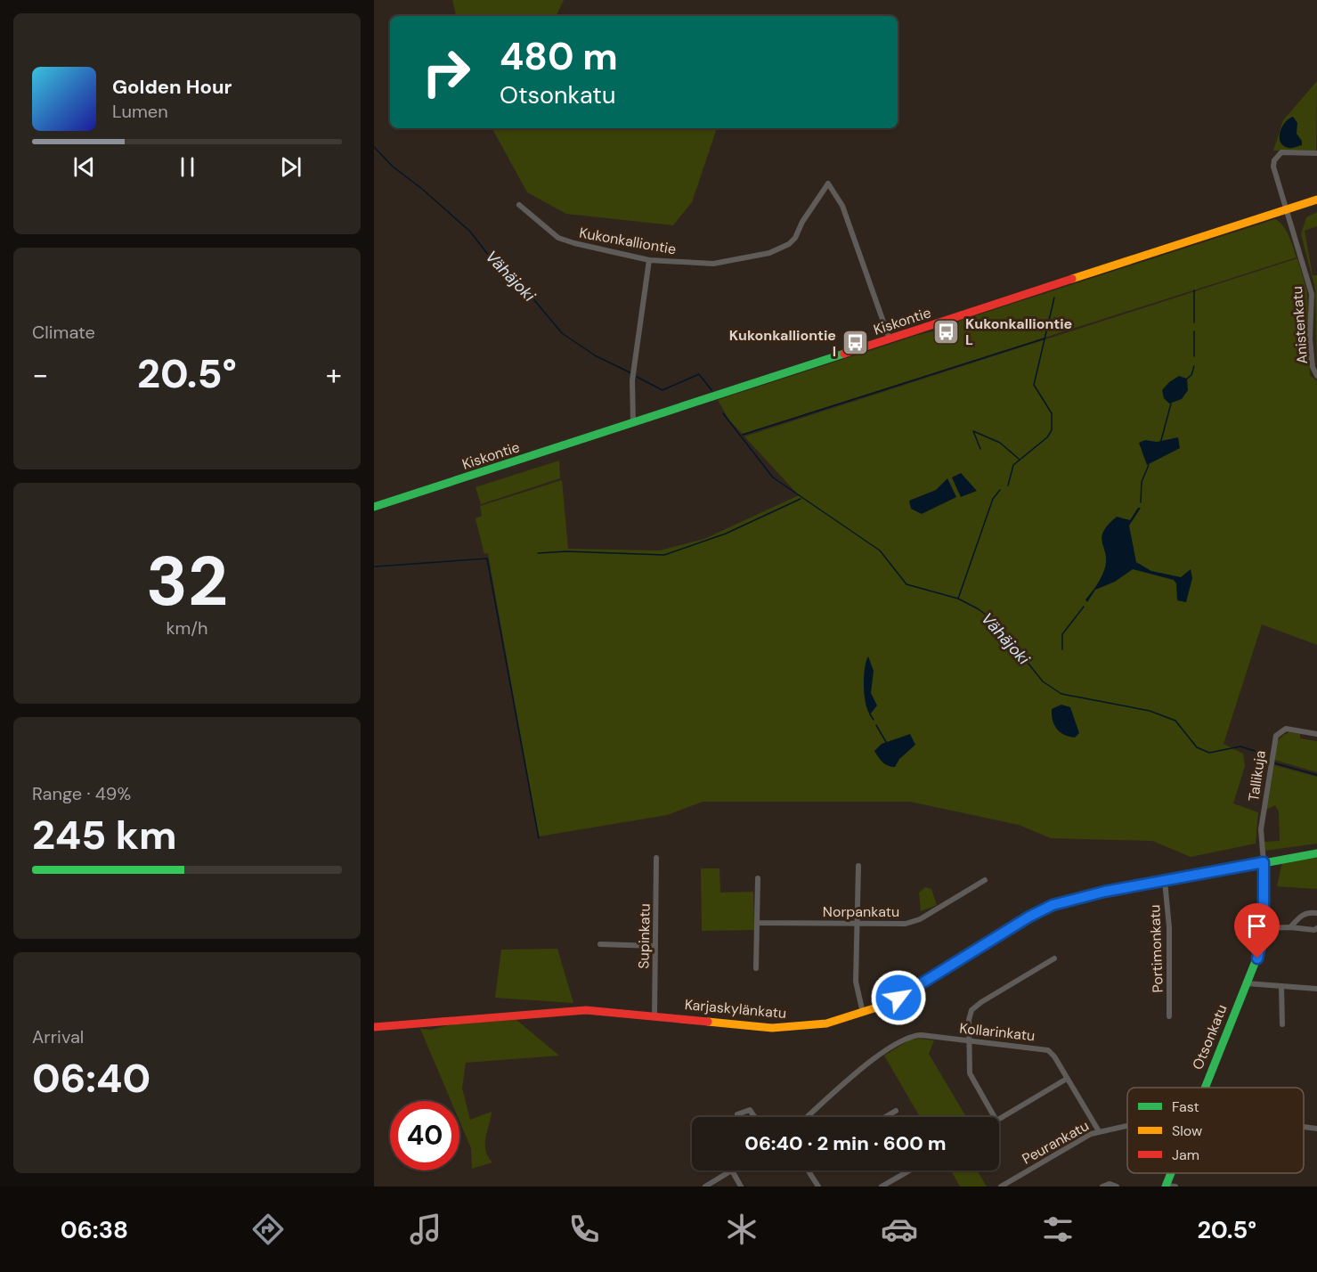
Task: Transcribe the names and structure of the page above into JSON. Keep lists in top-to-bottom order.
{
  "streets": {
    "street": [
      "Kukonkalliontie",
      "Kiskontie",
      "Anistenkatu",
      "Tallikuja",
      "Norpankatu",
      "Supinkatu",
      "Portimonkatu",
      "Karjaskylänkatu",
      "Kollarinkatu",
      "Otsonkatu",
      "Peurankatu"
    ]
  },
  "crossings": [
    ["Kukonkalliontie", "Kiskontie"],
    ["Kiskontie", "Anistenkatu"],
    ["Tallikuja", "Karjaskylänkatu"],
    ["Tallikuja", "Otsonkatu"],
    ["Supinkatu", "Karjaskylänkatu"],
    ["Portimonkatu", "Karjaskylänkatu"],
    ["Karjaskylänkatu", "Otsonkatu"],
    ["Kollarinkatu", "Peurankatu"]
  ],
  "water": ["Vähäjoki"],
  "places": {
    "bus stop": ["Kukonkalliontie L", "Kukonkalliontie I"]
  },
  "legend": ["Fast", "Slow", "Jam"],
  "page": {
    "turn": ["480 m", "Otsonkatu"],
    "song": ["Golden Hour", "Lumen"],
    "tile": [
      "Climate",
      ["32", "km/h"],
      ["Range · 49%", "245 km"],
      ["Arrival", "06:40"]
    ],
    "heat": ["−", "20.5°", "+"],
    "limit": "40",
    "trip": "06:40 · 2 min · 600 m",
    "tabs": ["06:38", "20.5°"]
  }
}
